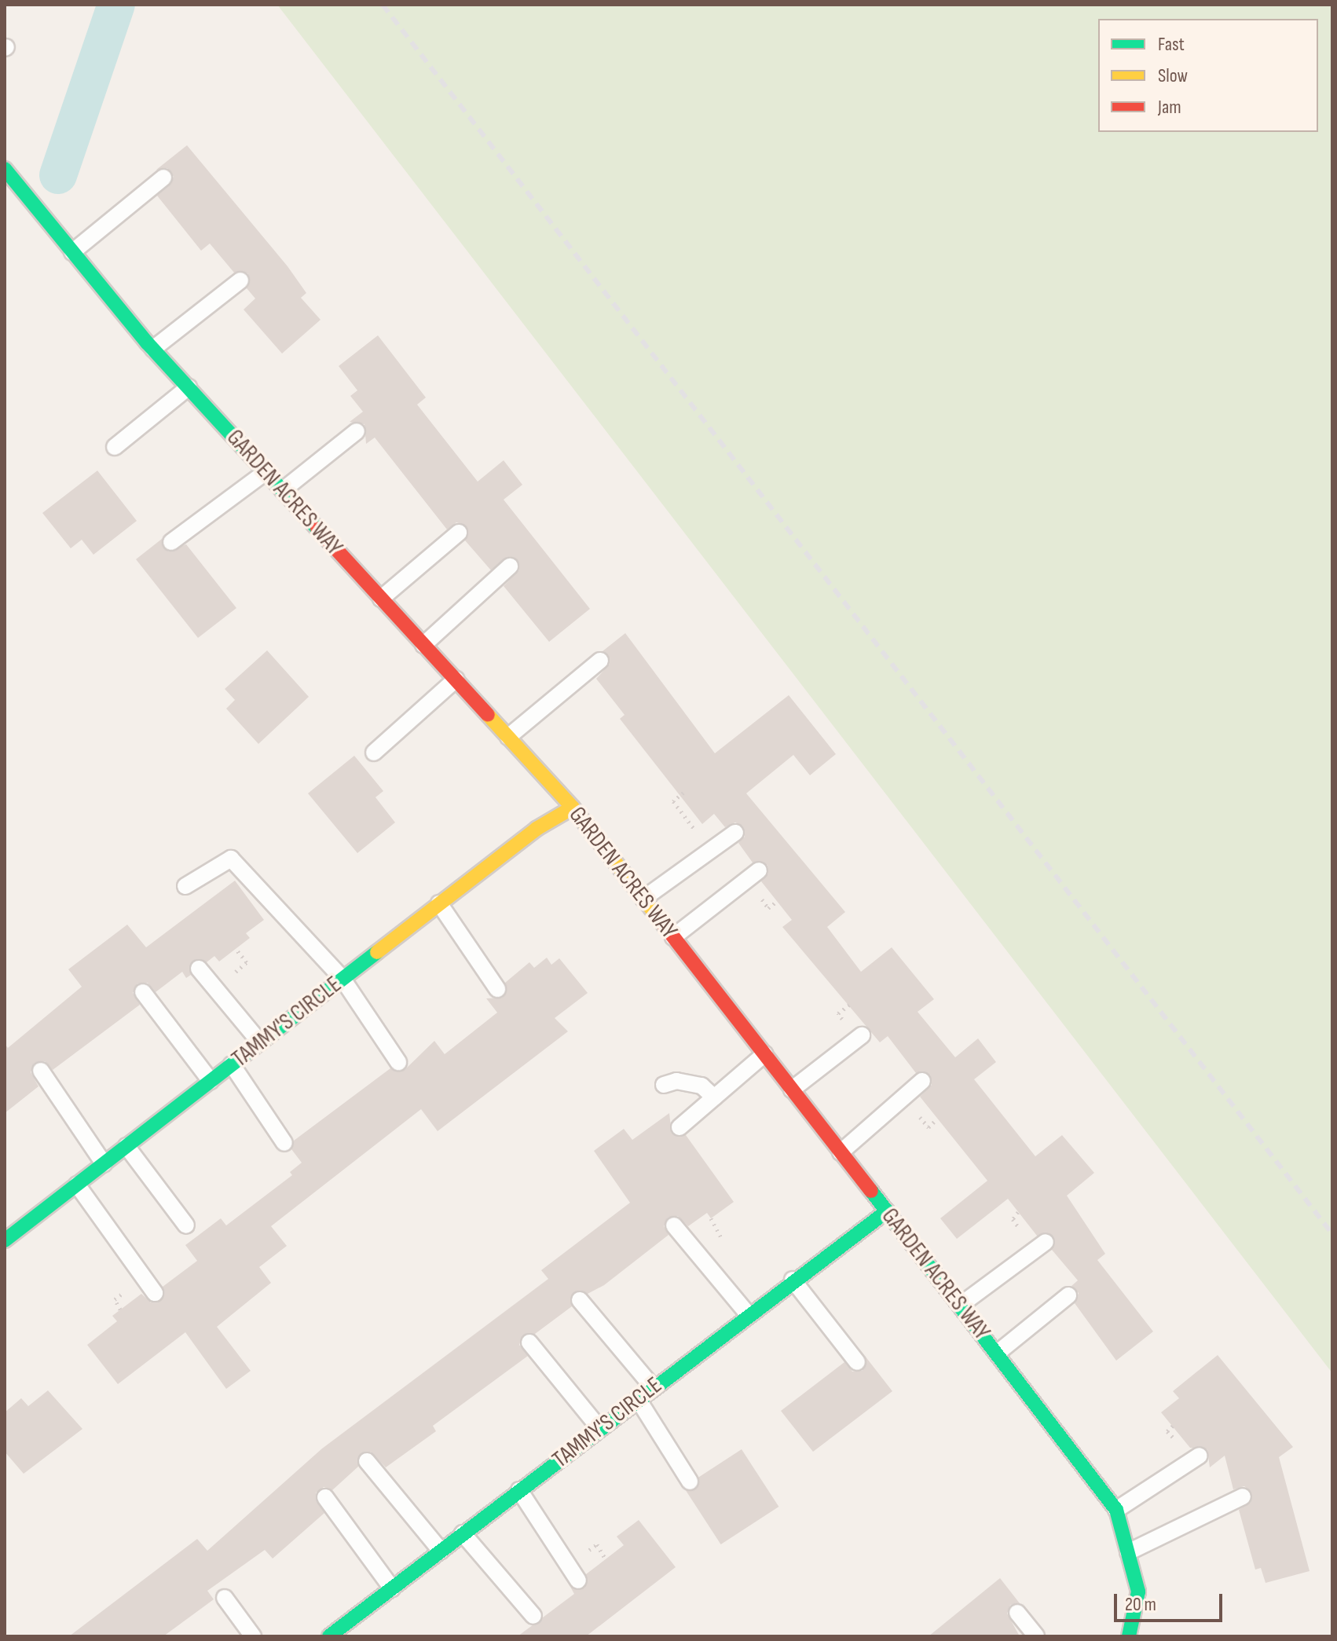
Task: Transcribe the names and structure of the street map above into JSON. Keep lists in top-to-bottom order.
{
  "streets": {
    "street": ["GARDEN ACRES WAY", "TAMMY'S CIRCLE"]
  },
  "crossings": [
    ["GARDEN ACRES WAY", "TAMMY'S CIRCLE"]
  ],
  "legend": ["Fast", "Slow", "Jam"],
  "scale_bar": "20 m"
}
